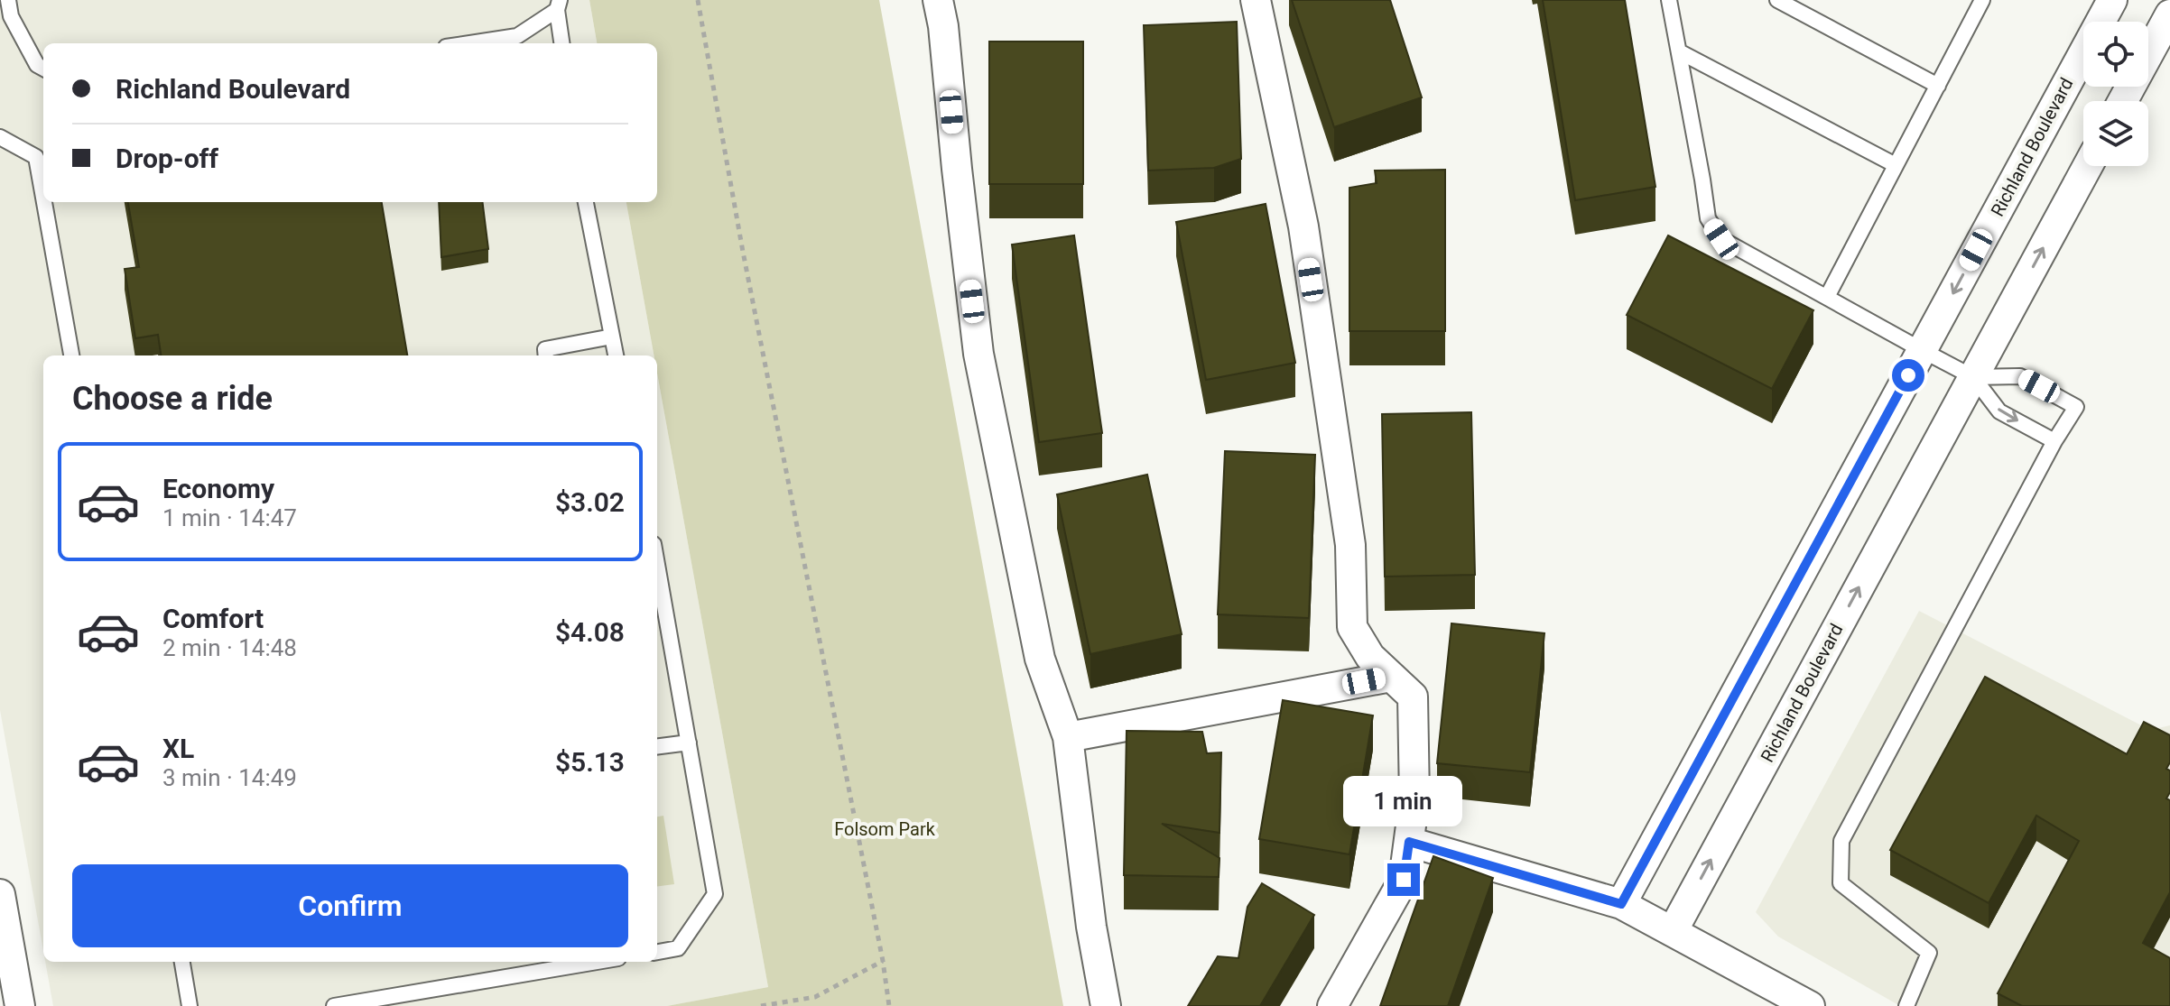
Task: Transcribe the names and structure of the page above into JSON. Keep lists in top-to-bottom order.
{
  "streets": {
    "street": ["Richland Boulevard"]
  },
  "parks": ["Folsom Park"],
  "page": {
    "banner": ["Richland Boulevard", "Drop-off"],
    "heading": "Choose a ride",
    "list": [
      {
        "name": "Economy",
        "note": "1 min · 14:47",
        "value": "$3.02"
      },
      {
        "name": "Comfort",
        "note": "2 min · 14:48",
        "value": "$4.08"
      },
      {
        "name": "XL",
        "note": "3 min · 14:49",
        "value": "$5.13"
      }
    ],
    "bubble": "1 min",
    "buttons": "Confirm"
  }
}
